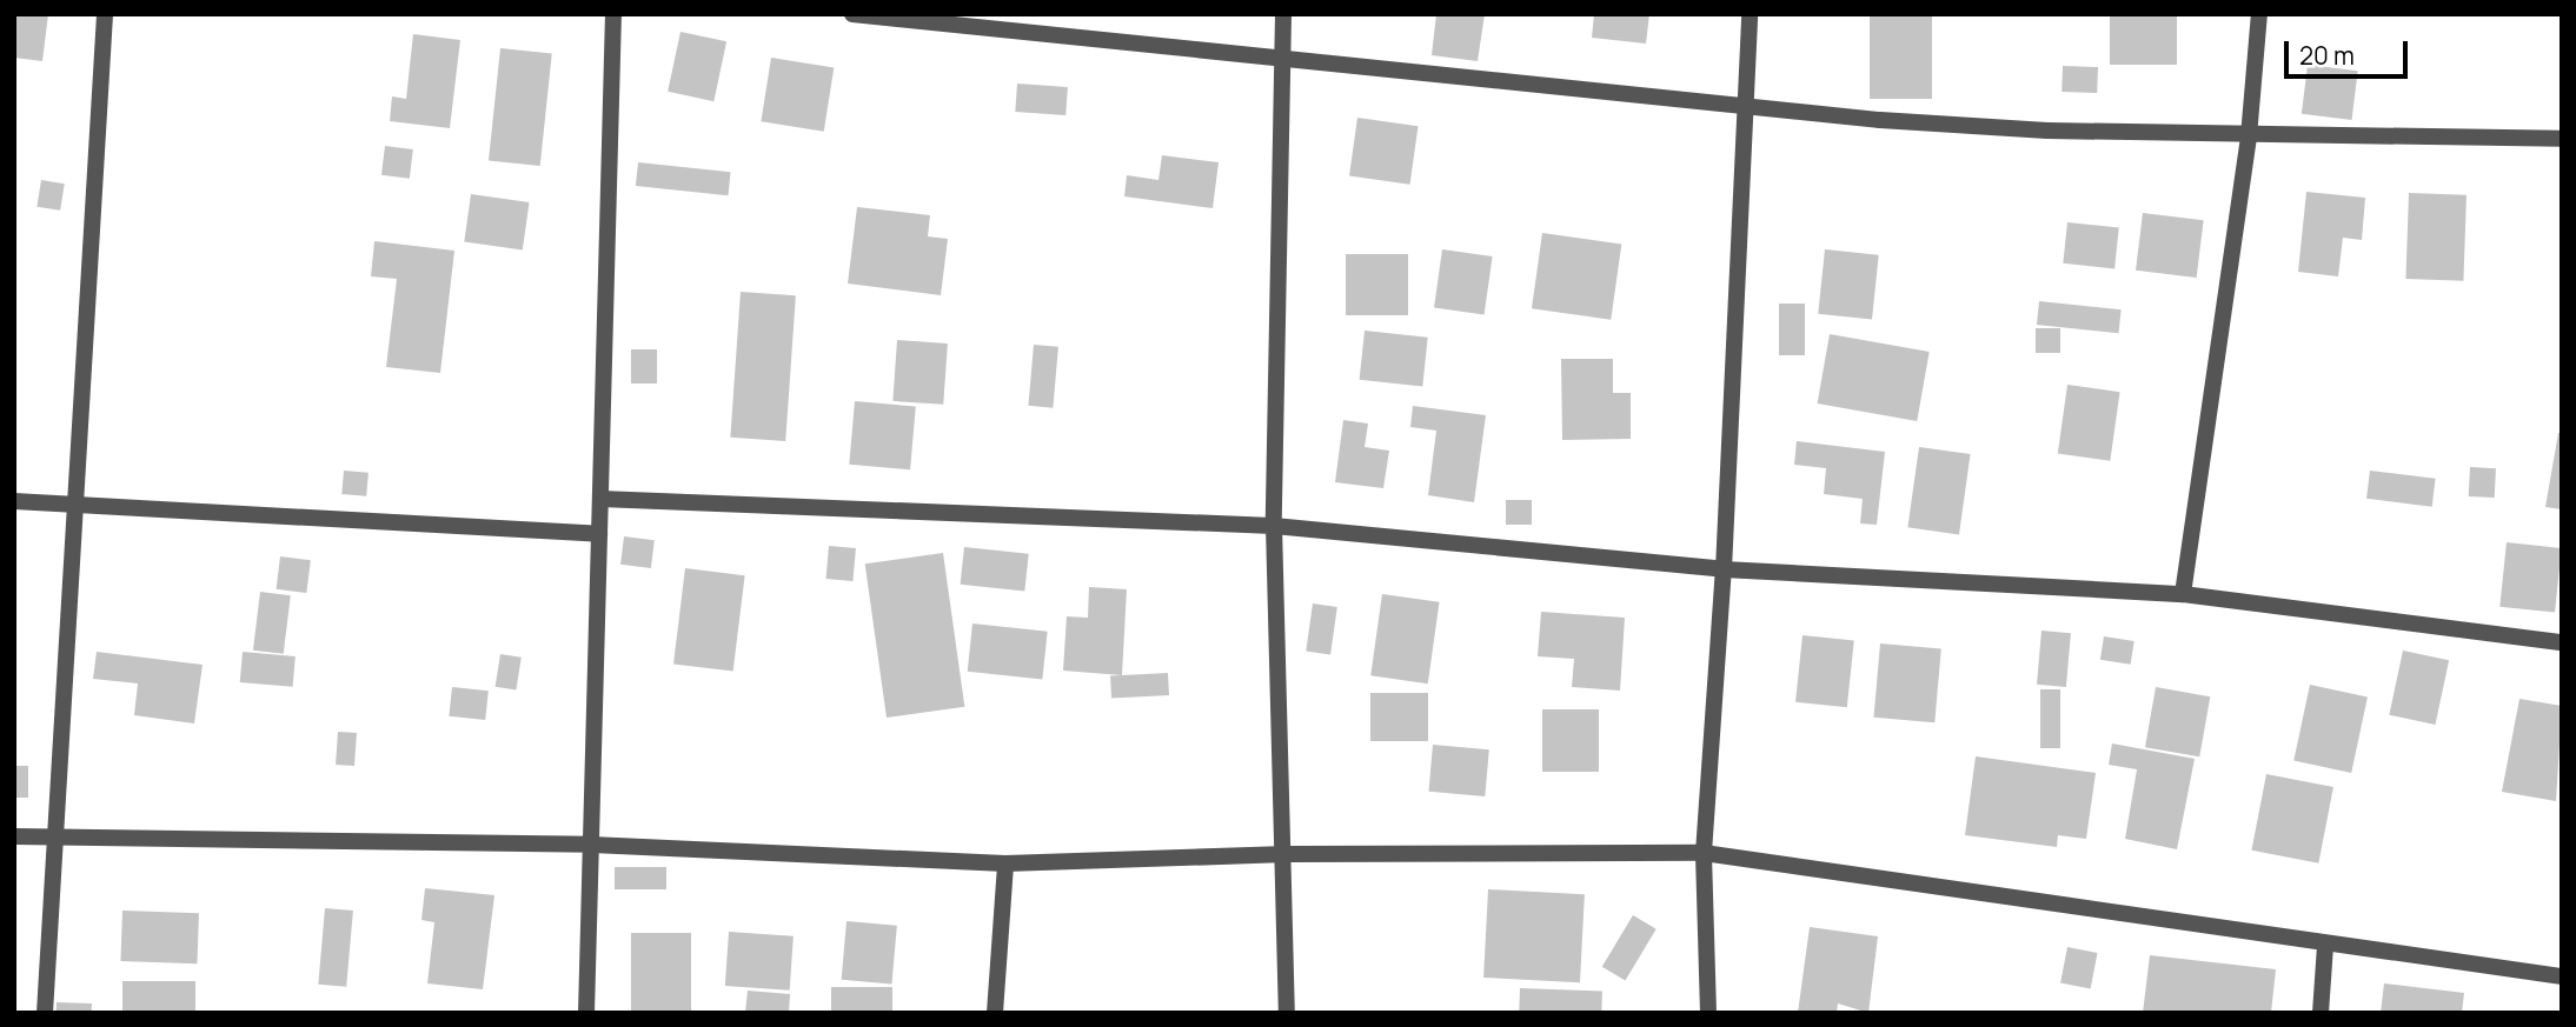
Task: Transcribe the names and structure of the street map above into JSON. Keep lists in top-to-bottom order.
{
  "scale_bar": "20 m"
}
